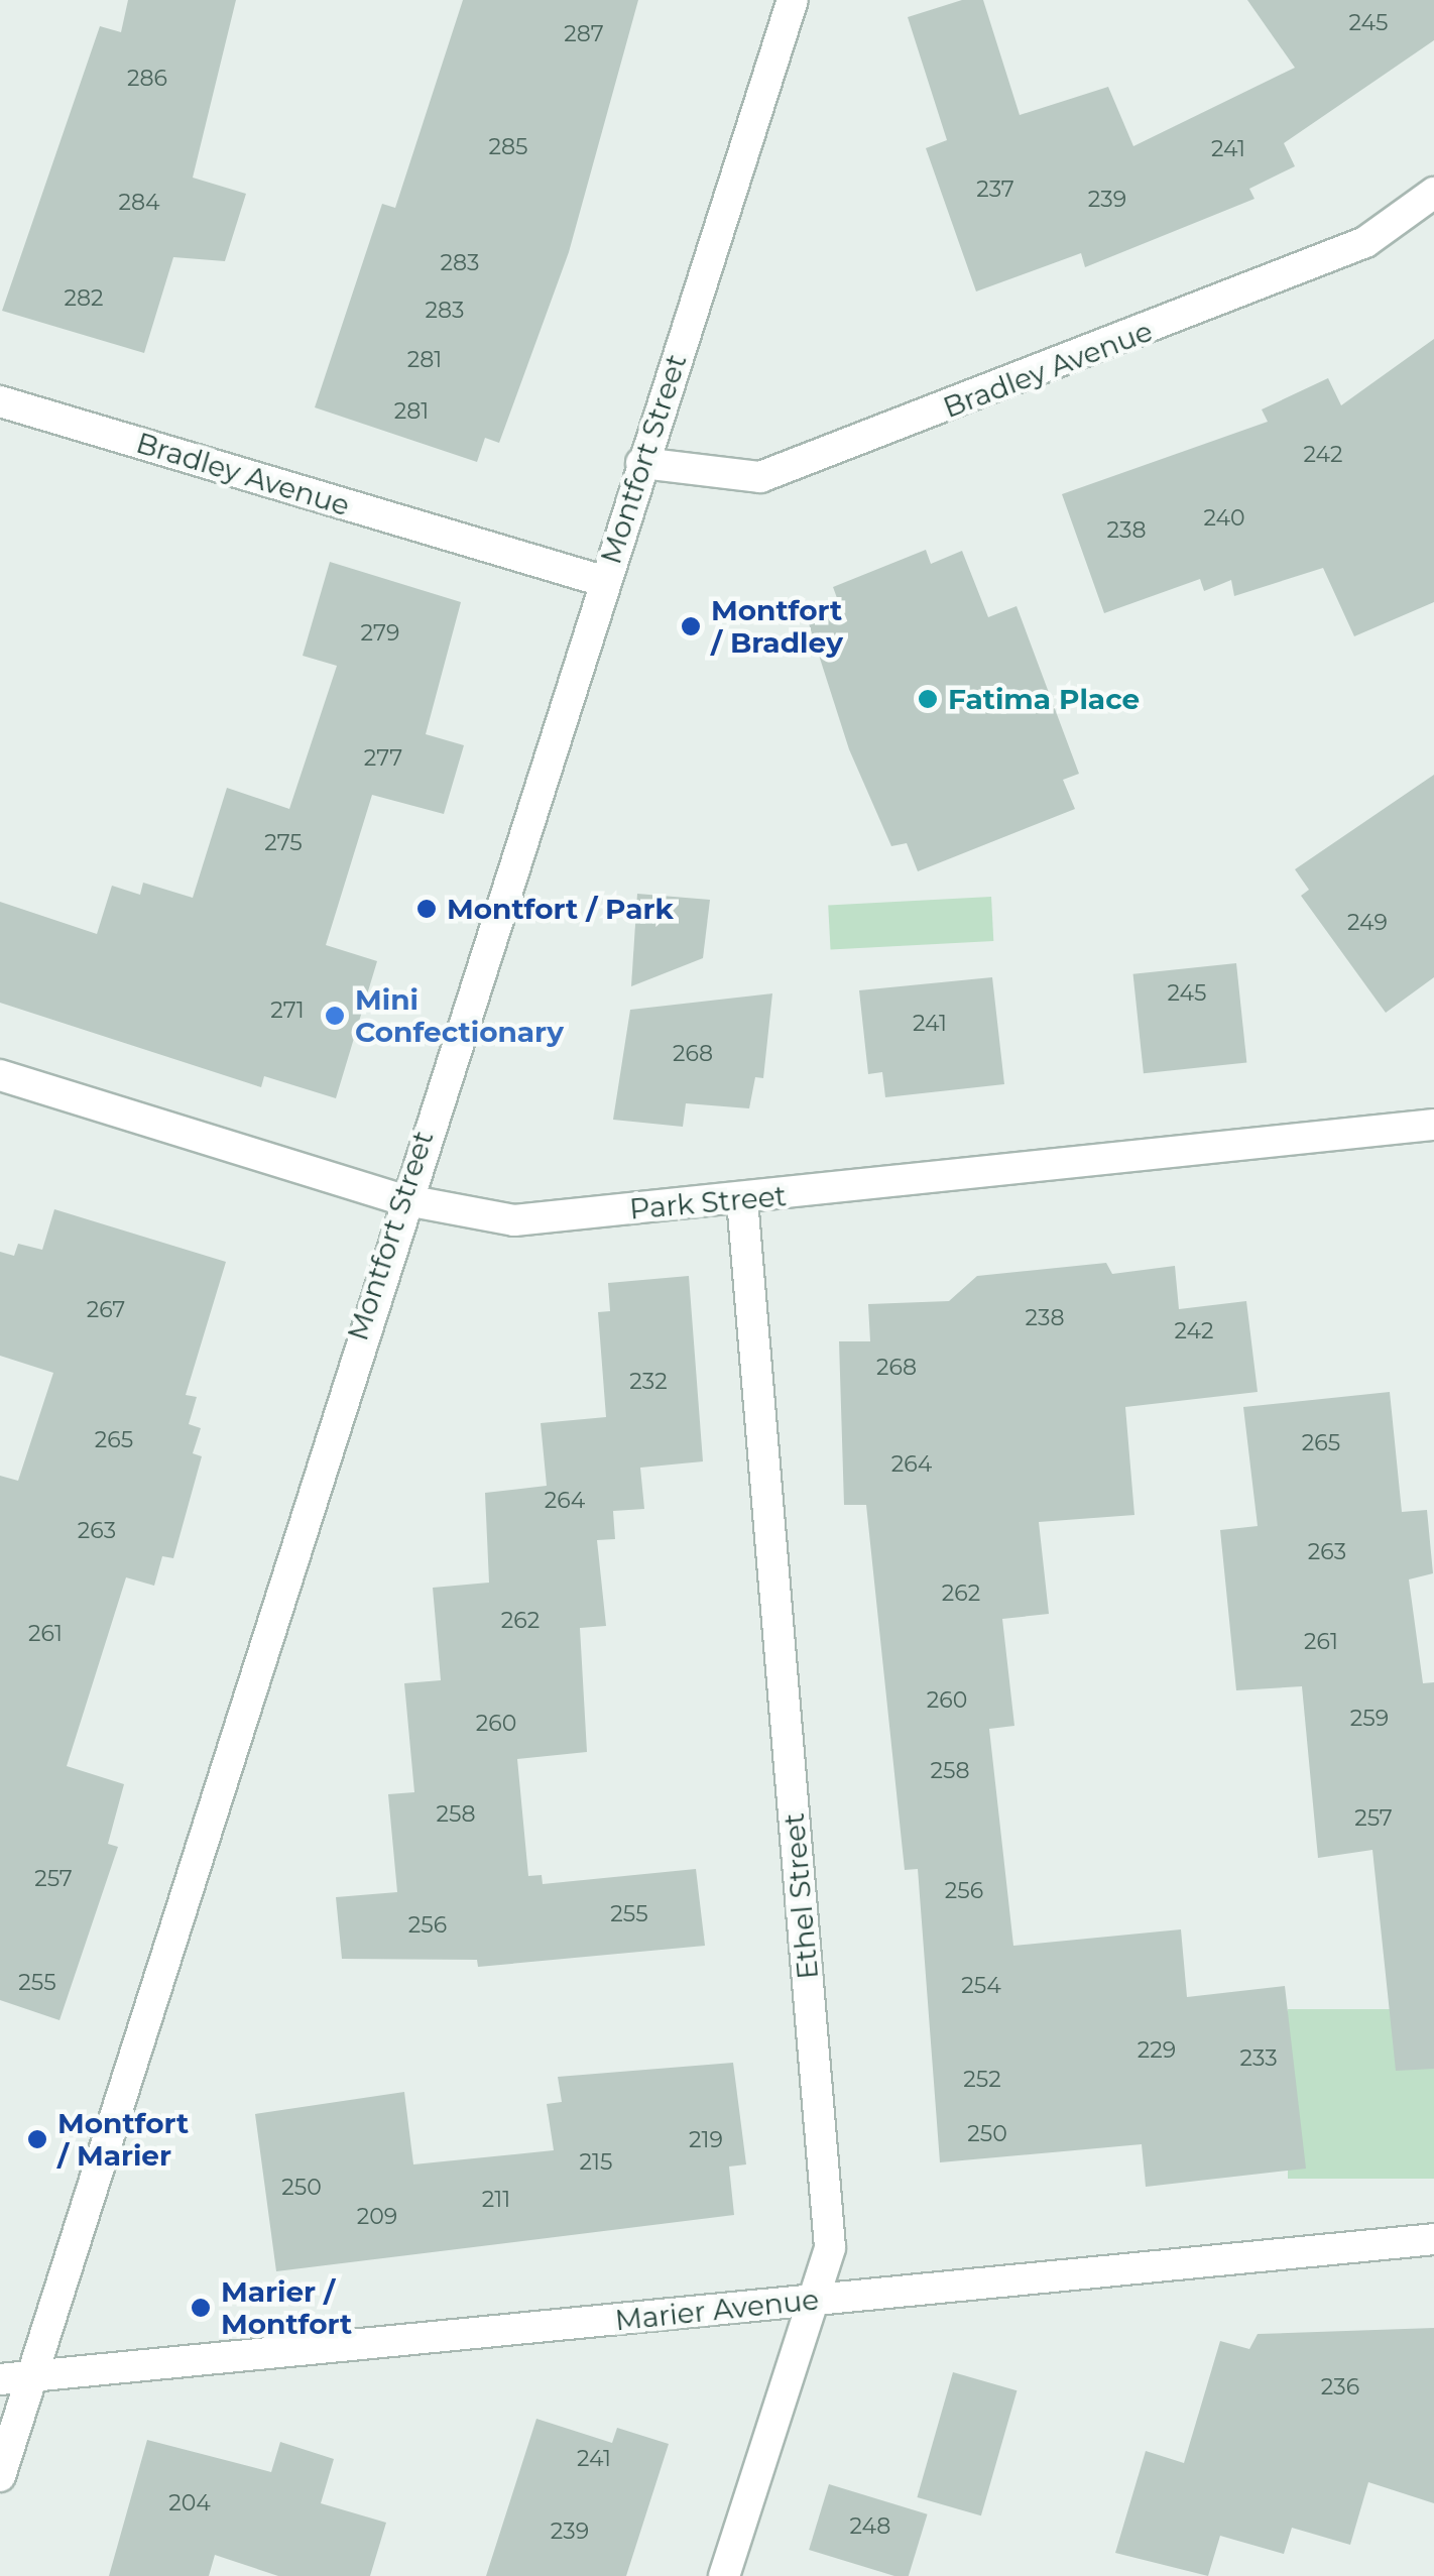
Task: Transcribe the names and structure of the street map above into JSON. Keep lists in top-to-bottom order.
{
  "streets": {
    "street": [
      "Bradley Avenue",
      "Montfort Street",
      "Park Street",
      "Ethel Street",
      "Marier Avenue"
    ]
  },
  "crossings": [
    ["Bradley Avenue", "Montfort Street"],
    ["Montfort Street", "Park Street"],
    ["Montfort Street", "Marier Avenue"],
    ["Park Street", "Ethel Street"],
    ["Ethel Street", "Marier Avenue"]
  ],
  "places": [
    "Montfort / Bradley",
    "Fatima Place",
    "Montfort / Park",
    "Mini Confectionary",
    "Montfort / Marier",
    "Marier / Montfort"
  ],
  "house_numbers": [
    "245",
    "287",
    "286",
    "285",
    "241",
    "237",
    "239",
    "284",
    "283",
    "282",
    "283",
    "281",
    "281",
    "242",
    "240",
    "238",
    "279",
    "277",
    "275",
    "249",
    "245",
    "271",
    "241",
    "268",
    "267",
    "238",
    "242",
    "268",
    "232",
    "265",
    "265",
    "264",
    "264",
    "263",
    "263",
    "262",
    "262",
    "261",
    "261",
    "260",
    "259",
    "260",
    "258",
    "258",
    "257",
    "257",
    "256",
    "255",
    "256",
    "255",
    "254",
    "229",
    "233",
    "252",
    "250",
    "219",
    "215",
    "250",
    "211",
    "209",
    "236",
    "241",
    "204",
    "248",
    "239"
  ]
}
